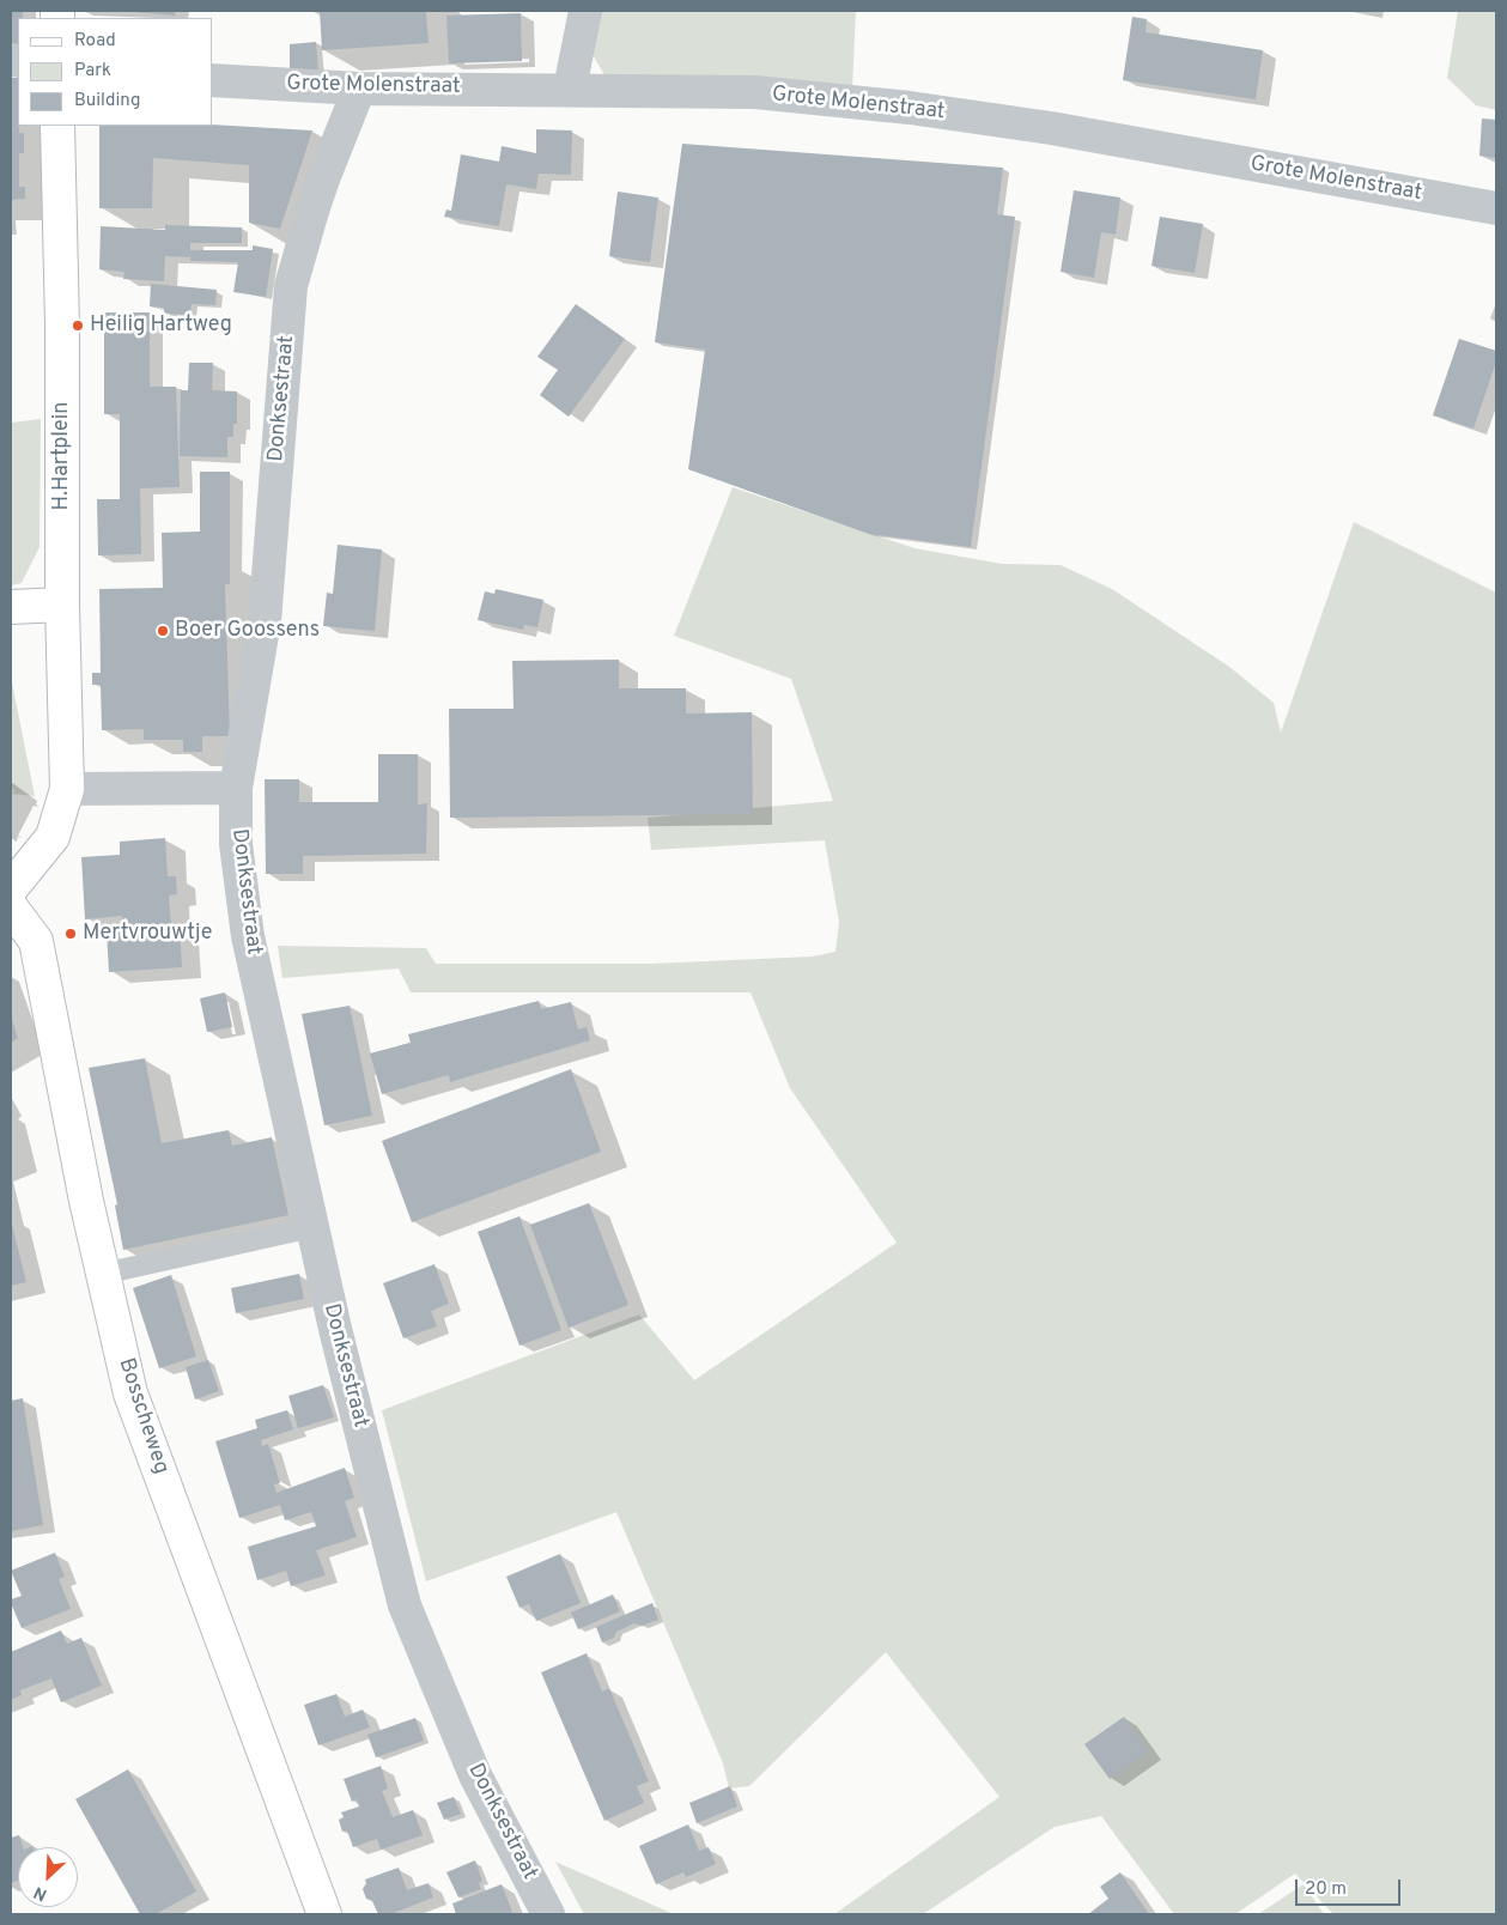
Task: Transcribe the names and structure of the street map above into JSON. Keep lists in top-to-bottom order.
{
  "streets": {
    "street": [
      "Grote Molenstraat",
      "Donksestraat",
      "H.Hartplein",
      "Bosscheweg"
    ]
  },
  "crossings": [
    ["Grote Molenstraat", "Donksestraat"]
  ],
  "places": ["Heilig Hartweg", "Boer Goossens", "Mertvrouwtje"],
  "legend": ["Road", "Park", "Building"],
  "scale_bar": "20 m",
  "north": "bottom left"
}
